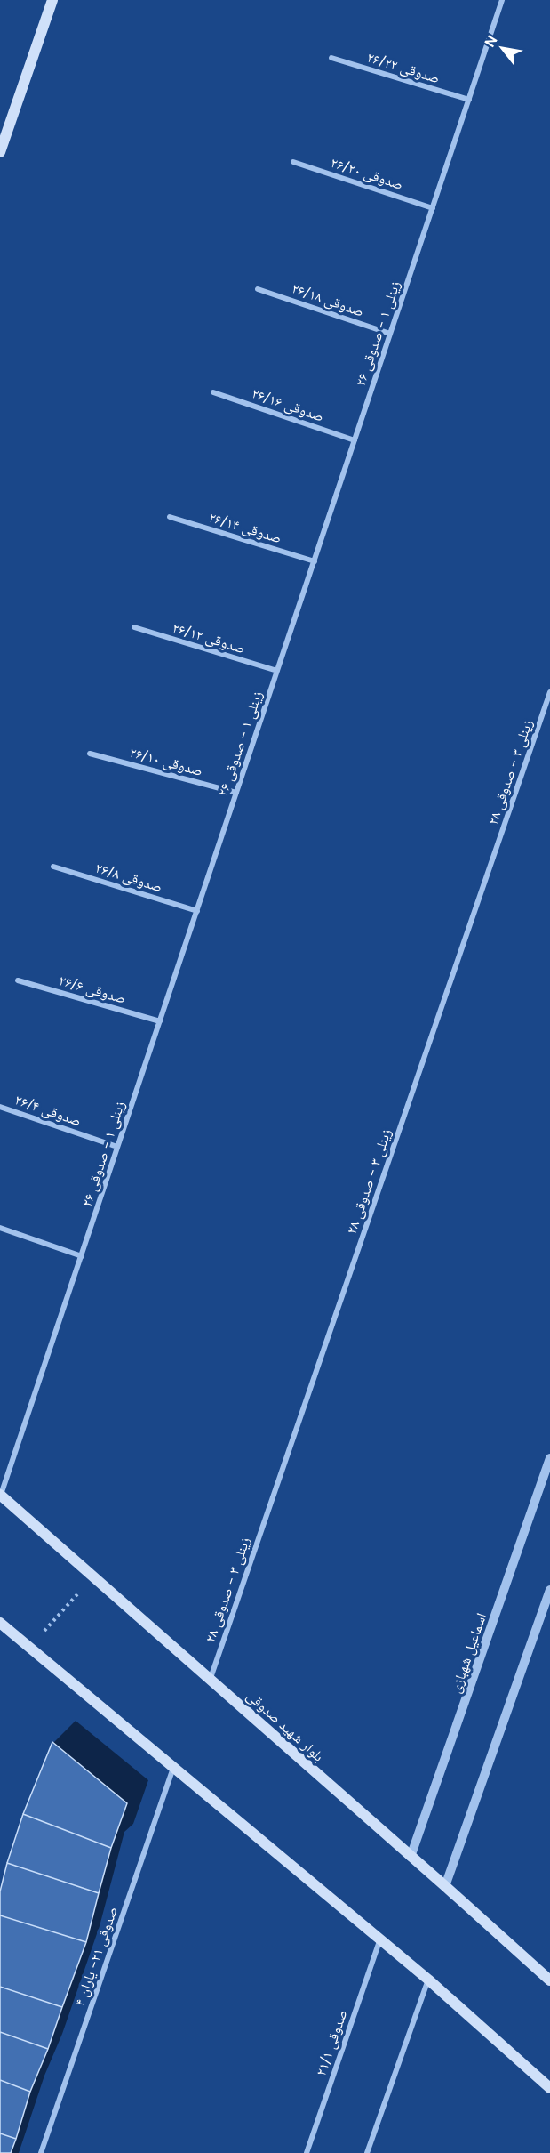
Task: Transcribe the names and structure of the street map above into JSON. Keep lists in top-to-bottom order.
{
  "streets": {
    "main road": ["بلوار شهید صدوقی"],
    "street": [
      "صدوقی ۲۶/۲۲",
      "صدوقی ۲۶/۲۰",
      "صدوقی ۲۶/۱۸",
      "زینلی ۱ - صدوقی ۲۶",
      "صدوقی ۲۶/۱۶",
      "صدوقی ۲۶/۱۴",
      "صدوقی ۲۶/۱۲",
      "صدوقی ۲۶/۱۰",
      "زینلی ۳ - صدوقی ۲۸",
      "صدوقی ۲۶/۸",
      "صدوقی ۲۶/۶",
      "صدوقی ۲۶/۴",
      "اسماعیل شهبازی",
      "صدوقی ۲۱- یاران ۴",
      "صدوقی ۲۱/۱"
    ]
  },
  "crossings": [
    ["صدوقی ۲۶/۲۲", "زینلی ۱ - صدوقی ۲۶"],
    ["صدوقی ۲۶/۲۰", "زینلی ۱ - صدوقی ۲۶"],
    ["صدوقی ۲۶/۱۸", "زینلی ۱ - صدوقی ۲۶"],
    ["زینلی ۱ - صدوقی ۲۶", "صدوقی ۲۶/۱۶"],
    ["زینلی ۱ - صدوقی ۲۶", "صدوقی ۲۶/۱۴"],
    ["زینلی ۱ - صدوقی ۲۶", "صدوقی ۲۶/۱۲"],
    ["زینلی ۱ - صدوقی ۲۶", "صدوقی ۲۶/۱۰"],
    ["زینلی ۱ - صدوقی ۲۶", "صدوقی ۲۶/۸"],
    ["زینلی ۱ - صدوقی ۲۶", "صدوقی ۲۶/۶"],
    ["زینلی ۱ - صدوقی ۲۶", "صدوقی ۲۶/۴"],
    ["زینلی ۱ - صدوقی ۲۶", "بلوار شهید صدوقی"],
    ["زینلی ۳ - صدوقی ۲۸", "بلوار شهید صدوقی"],
    ["اسماعیل شهبازی", "بلوار شهید صدوقی"]
  ],
  "north": "top left"
}
